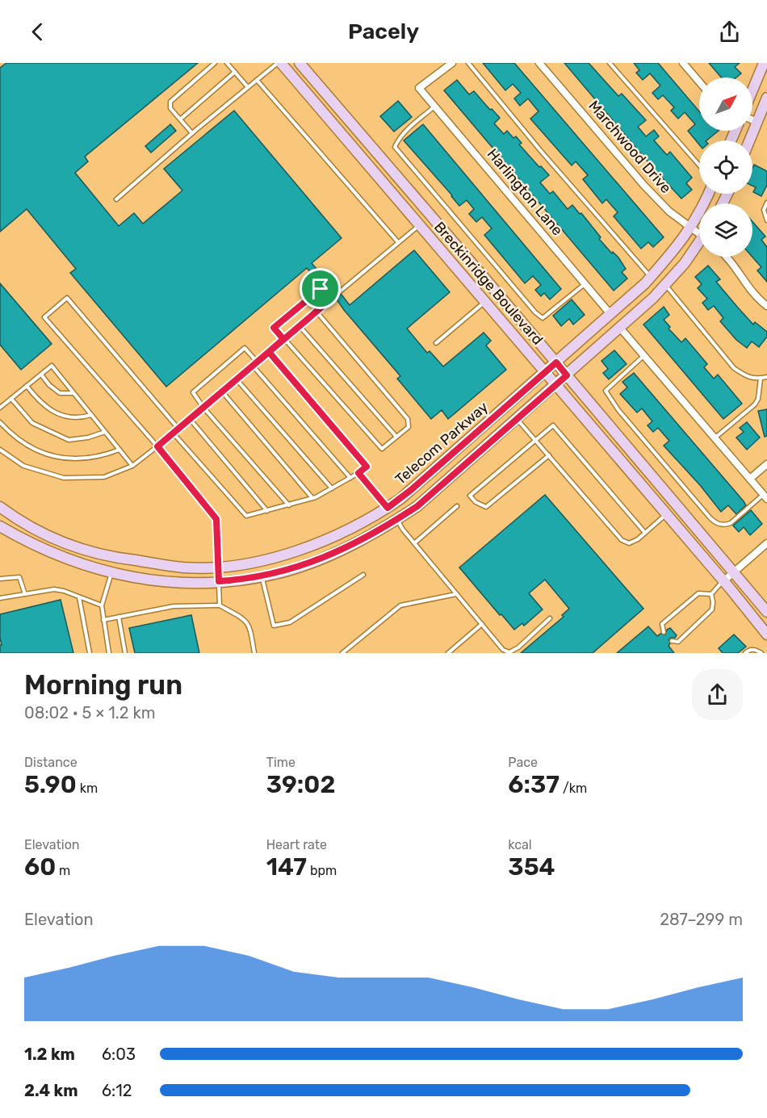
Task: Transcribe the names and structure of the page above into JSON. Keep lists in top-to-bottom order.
{
  "streets": {
    "street": [
      "Marchwood Drive",
      "Harlington Lane",
      "Breckinridge Boulevard",
      "Telecom Parkway"
    ]
  },
  "crossings": [
    ["Marchwood Drive", "Telecom Parkway"],
    ["Harlington Lane", "Telecom Parkway"],
    ["Breckinridge Boulevard", "Telecom Parkway"]
  ],
  "north": "top right",
  "page": {
    "header": "Pacely",
    "heading": ["Morning run", "08:02 · 5 × 1.2 km"],
    "stats": [
      ["Distance", "5.90 km"],
      ["Time", "39:02"],
      ["Pace", "6:37 /km"],
      ["Elevation", "60 m"],
      ["Heart rate", "147 bpm"],
      ["kcal", "354"]
    ],
    "chart": ["Elevation", "287–299 m"],
    "list": [
      {
        "name": "1.2 km",
        "note": "6:03"
      },
      {
        "name": "2.4 km",
        "note": "6:12"
      }
    ]
  }
}
